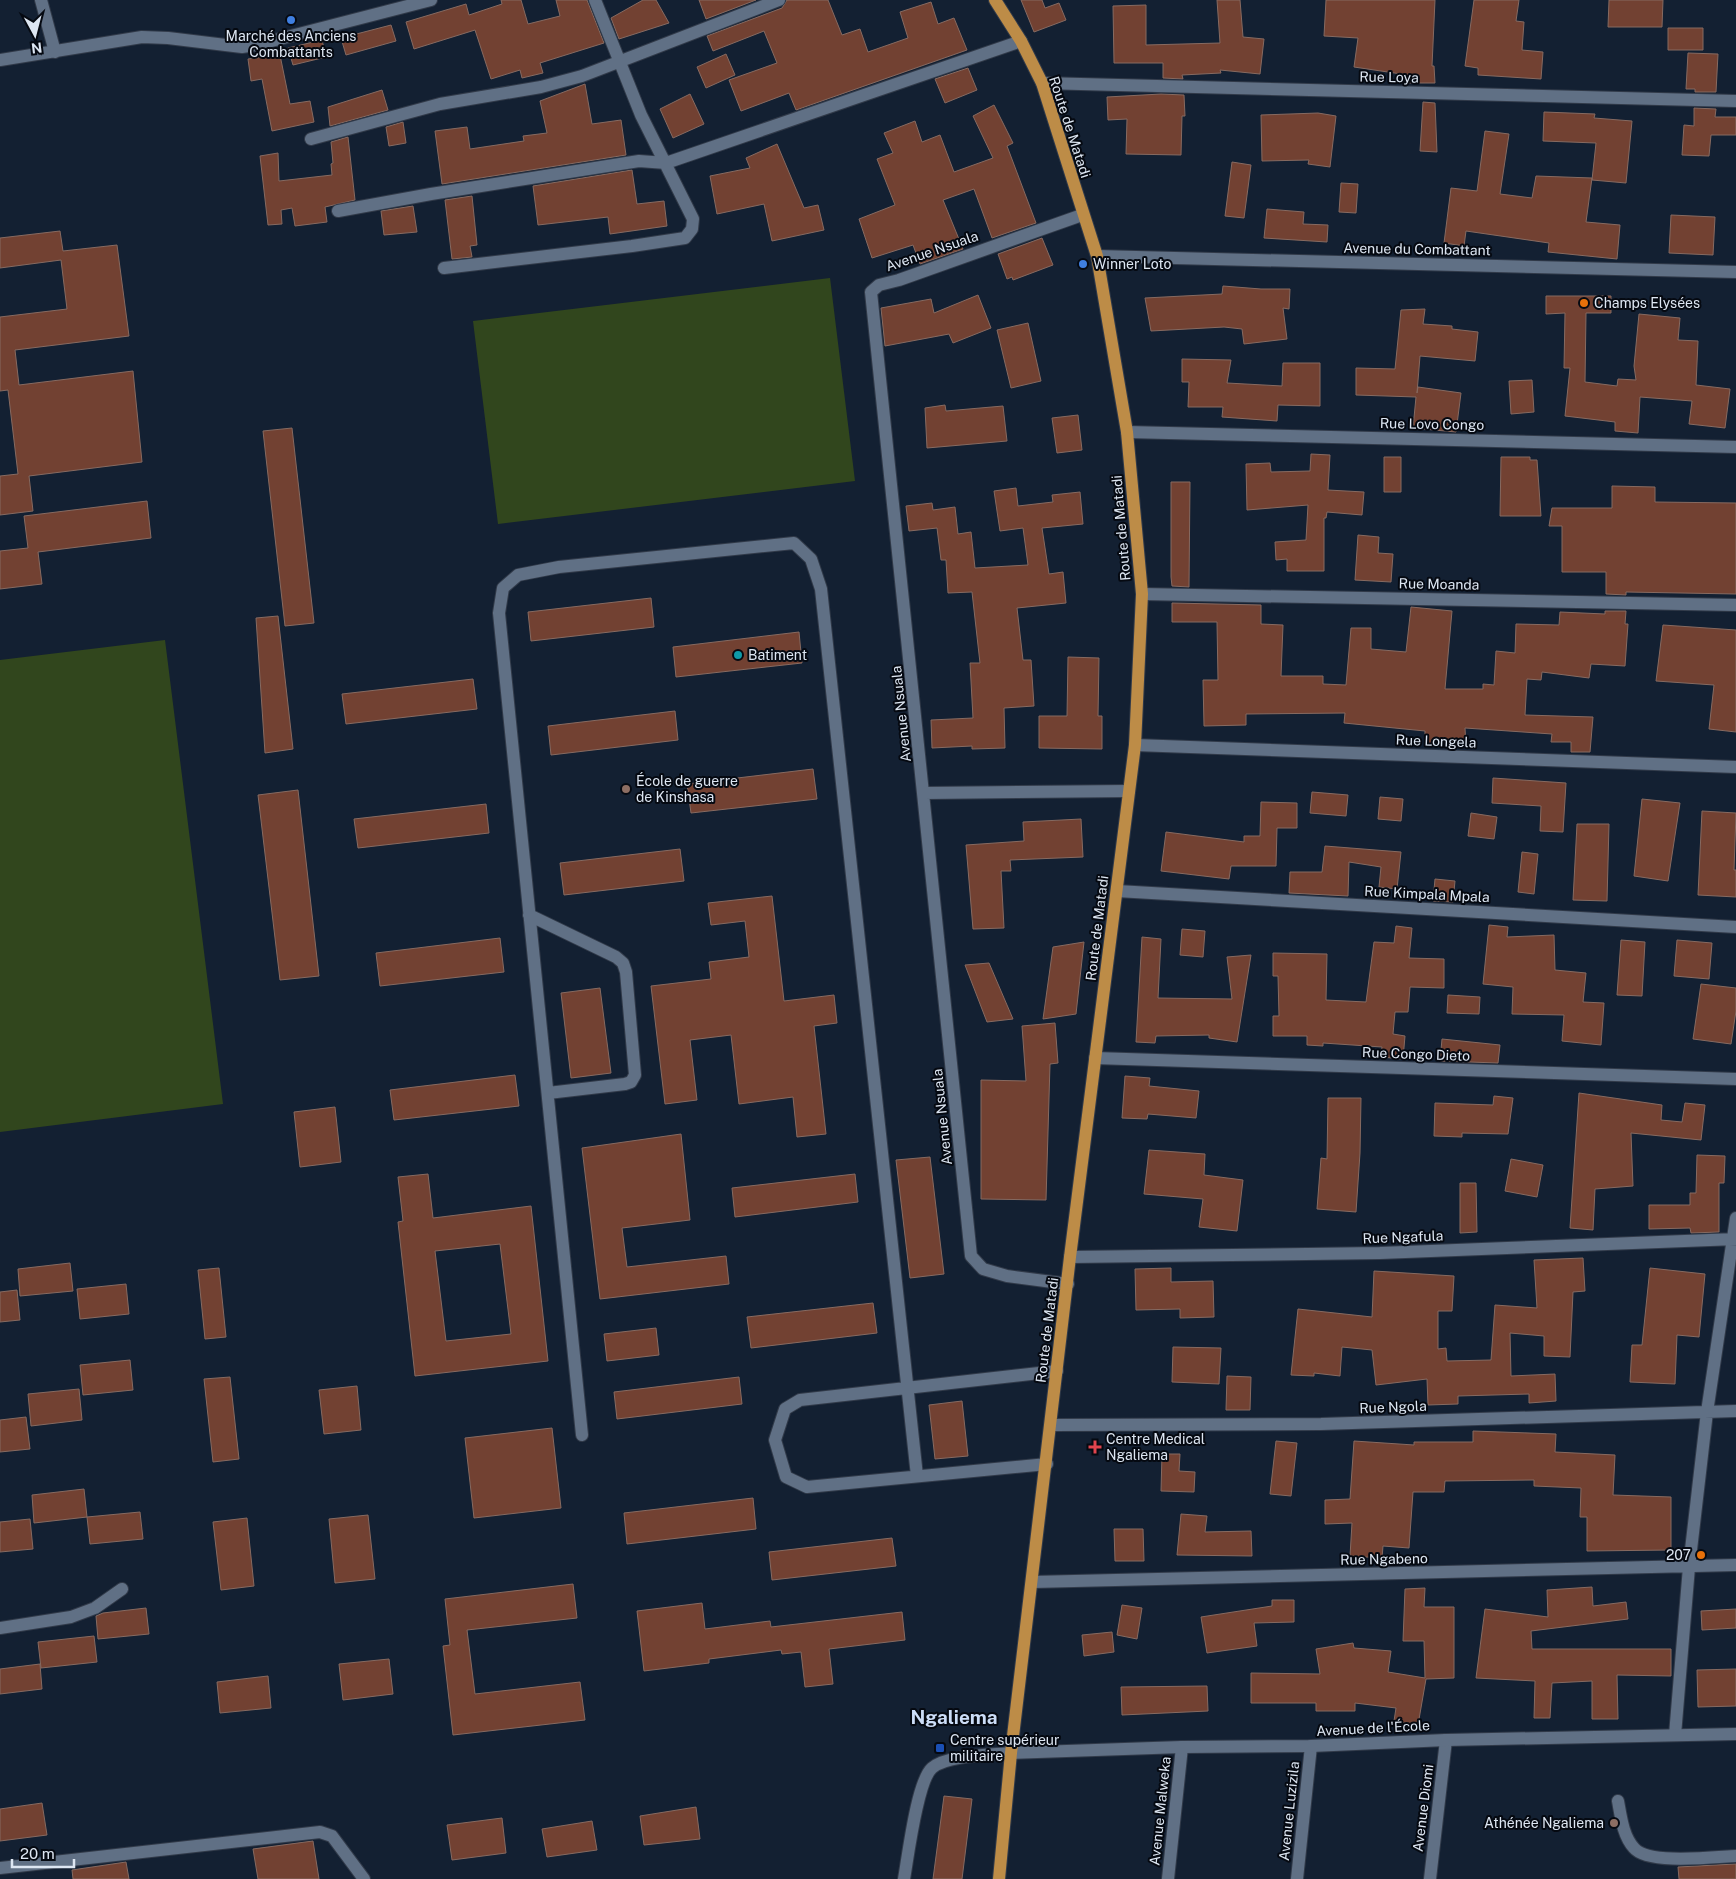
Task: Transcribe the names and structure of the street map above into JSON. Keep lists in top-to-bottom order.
{
  "streets": {
    "main road": ["Route de Matadi"],
    "street": [
      "Rue Loya",
      "Avenue du Combattant",
      "Avenue Nsuala",
      "Rue Lovo Congo",
      "Rue Moanda",
      "Rue Longela",
      "Rue Kimpala Mpala",
      "Rue Congo Dieto",
      "Rue Ngafula",
      "Rue Ngola",
      "Rue Ngabeno",
      "Avenue de l'École",
      "Avenue Diomi",
      "Avenue Malweka",
      "Avenue Luzizila"
    ]
  },
  "crossings": [
    ["Rue Loya", "Route de Matadi"],
    ["Route de Matadi", "Avenue du Combattant"],
    ["Route de Matadi", "Avenue Nsuala"],
    ["Route de Matadi", "Rue Lovo Congo"],
    ["Route de Matadi", "Rue Moanda"],
    ["Route de Matadi", "Rue Longela"],
    ["Route de Matadi", "Rue Kimpala Mpala"],
    ["Route de Matadi", "Rue Congo Dieto"],
    ["Route de Matadi", "Rue Ngafula"],
    ["Route de Matadi", "Rue Ngola"],
    ["Route de Matadi", "Rue Ngabeno"],
    ["Route de Matadi", "Avenue de l'École"],
    ["Avenue de l'École", "Avenue Diomi"],
    ["Avenue de l'École", "Avenue Malweka"],
    ["Avenue de l'École", "Avenue Luzizila"]
  ],
  "districts": ["Ngaliema"],
  "places": {
    "other": [
      "Marché des Anciens Combattants",
      "Winner Loto",
      "Champs Elysées",
      "Batiment",
      "École de guerre de Kinshasa",
      "207",
      "Athénée Ngaliema"
    ],
    "health": ["Centre Medical Ngaliema"],
    "transit": ["Centre supérieur militaire"]
  },
  "scale_bar": "20 m",
  "north": "bottom"
}
